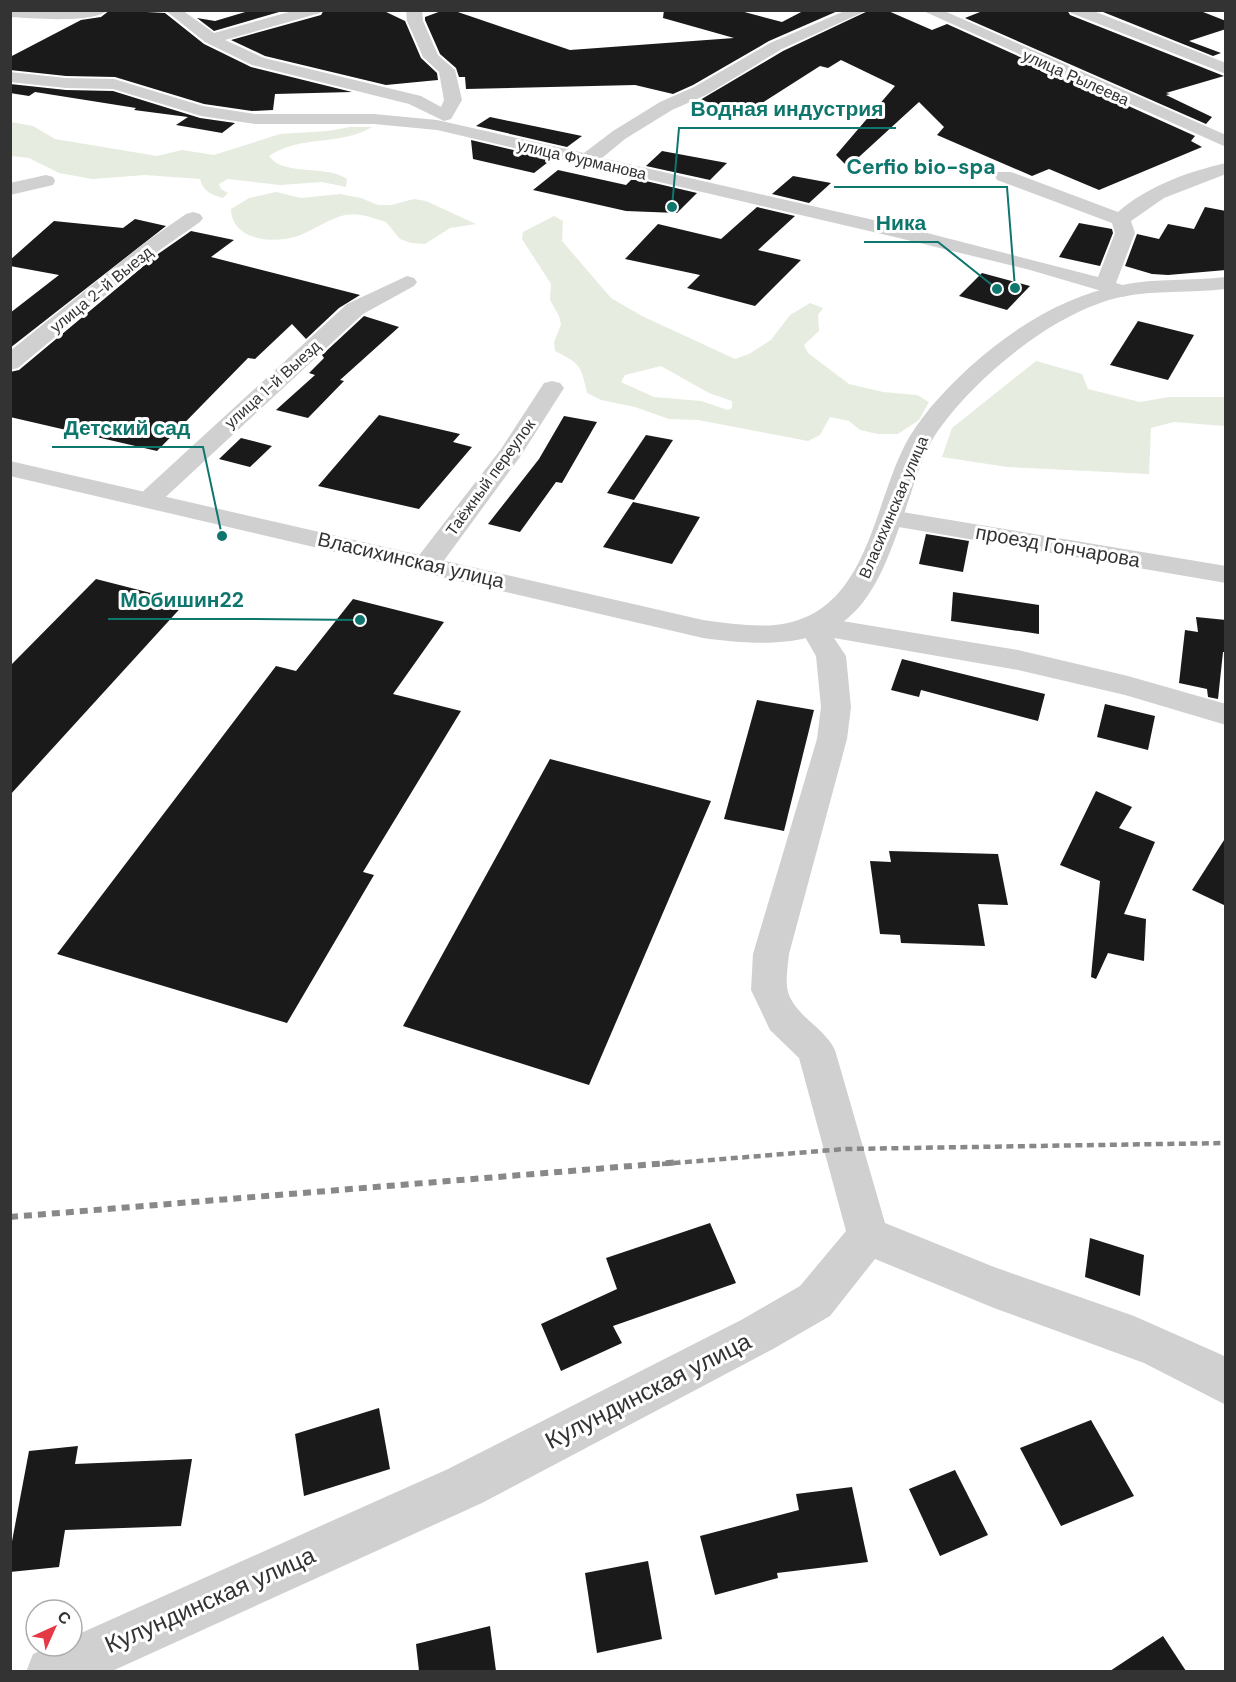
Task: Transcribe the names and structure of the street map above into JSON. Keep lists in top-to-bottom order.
{
  "streets": {
    "street": [
      "улица Рылеева",
      "улица Фурманова",
      "улица 2-й Выезд",
      "улица 1-й Выезд",
      "Таёжный переулок",
      "Власихинская улица",
      "проезд Гончарова",
      "Кулундинская улица"
    ]
  },
  "crossings": [
    ["улица Фурманова", "Власихинская улица"],
    ["улица 1-й Выезд", "Власихинская улица"],
    ["Таёжный переулок", "Власихинская улица"],
    ["Власихинская улица", "проезд Гончарова"]
  ],
  "places": [
    "Водная индустрия",
    "Cerfio bio-spa",
    "Ника",
    "Детский сад",
    "Мобишин22"
  ],
  "north": "top right"
}
